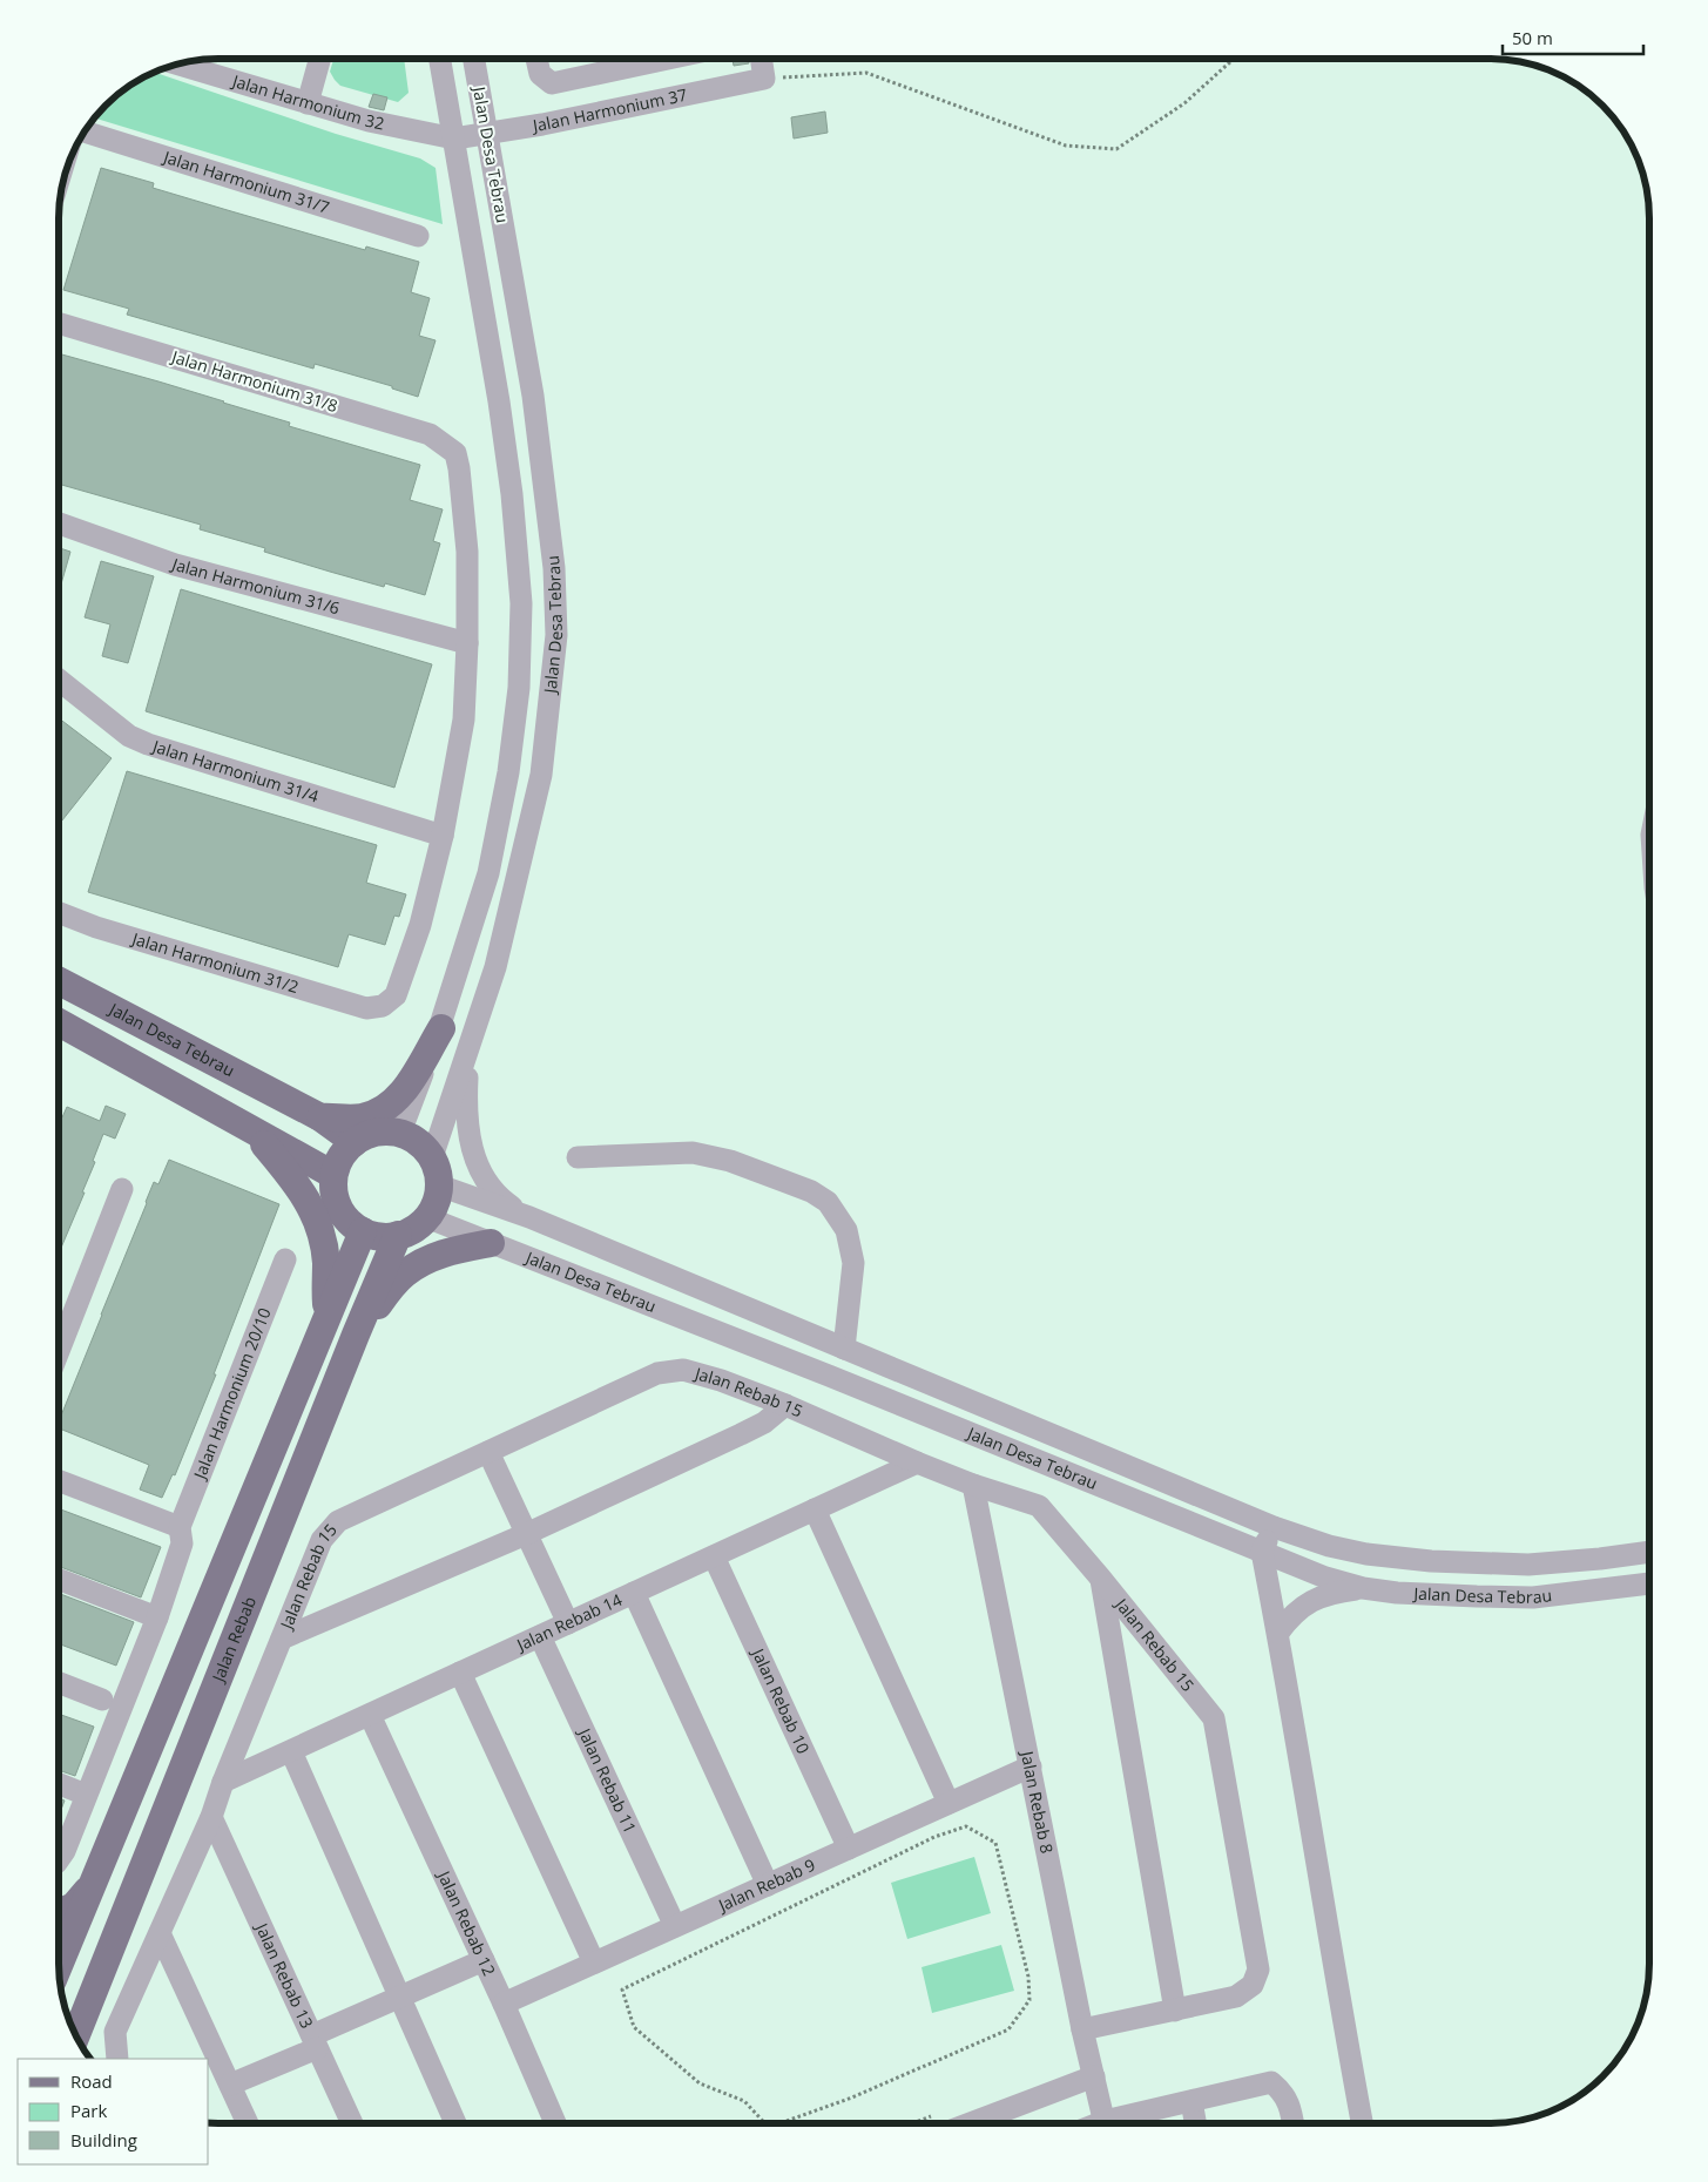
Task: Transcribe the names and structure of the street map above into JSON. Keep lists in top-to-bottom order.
{
  "streets": {
    "main road": ["Jalan Desa Tebrau", "Jalan Rebab"],
    "street": [
      "Jalan Harmonium 32",
      "Jalan Harmonium 37",
      "Jalan Harmonium 31/7",
      "Jalan Harmonium 31/8",
      "Jalan Harmonium 31/6",
      "Jalan Harmonium 31/4",
      "Jalan Harmonium 31/2",
      "Jalan Harmonium 20/10",
      "Jalan Rebab 15",
      "Jalan Rebab 14",
      "Jalan Rebab 10",
      "Jalan Rebab 11",
      "Jalan Rebab 8",
      "Jalan Rebab 9",
      "Jalan Rebab 12",
      "Jalan Rebab 13"
    ]
  },
  "crossings": [
    ["Jalan Harmonium 32", "Jalan Harmonium 37"],
    ["Jalan Harmonium 32", "Jalan Desa Tebrau"],
    ["Jalan Harmonium 37", "Jalan Desa Tebrau"],
    ["Jalan Desa Tebrau", "Jalan Rebab"],
    ["Jalan Harmonium 31/8", "Jalan Harmonium 31/6"],
    ["Jalan Harmonium 31/4", "Jalan Harmonium 31/2"],
    ["Jalan Rebab 15", "Jalan Rebab 14"],
    ["Jalan Rebab 15", "Jalan Rebab 8"],
    ["Jalan Rebab 15", "Jalan Rebab 13"],
    ["Jalan Rebab 14", "Jalan Rebab 10"],
    ["Jalan Rebab 14", "Jalan Rebab 11"],
    ["Jalan Rebab 14", "Jalan Rebab 12"],
    ["Jalan Rebab 10", "Jalan Rebab 9"],
    ["Jalan Rebab 11", "Jalan Rebab 9"],
    ["Jalan Rebab 8", "Jalan Rebab 9"],
    ["Jalan Rebab 9", "Jalan Rebab 12"]
  ],
  "legend": ["Road", "Park", "Building"],
  "scale_bar": "50 m"
}
